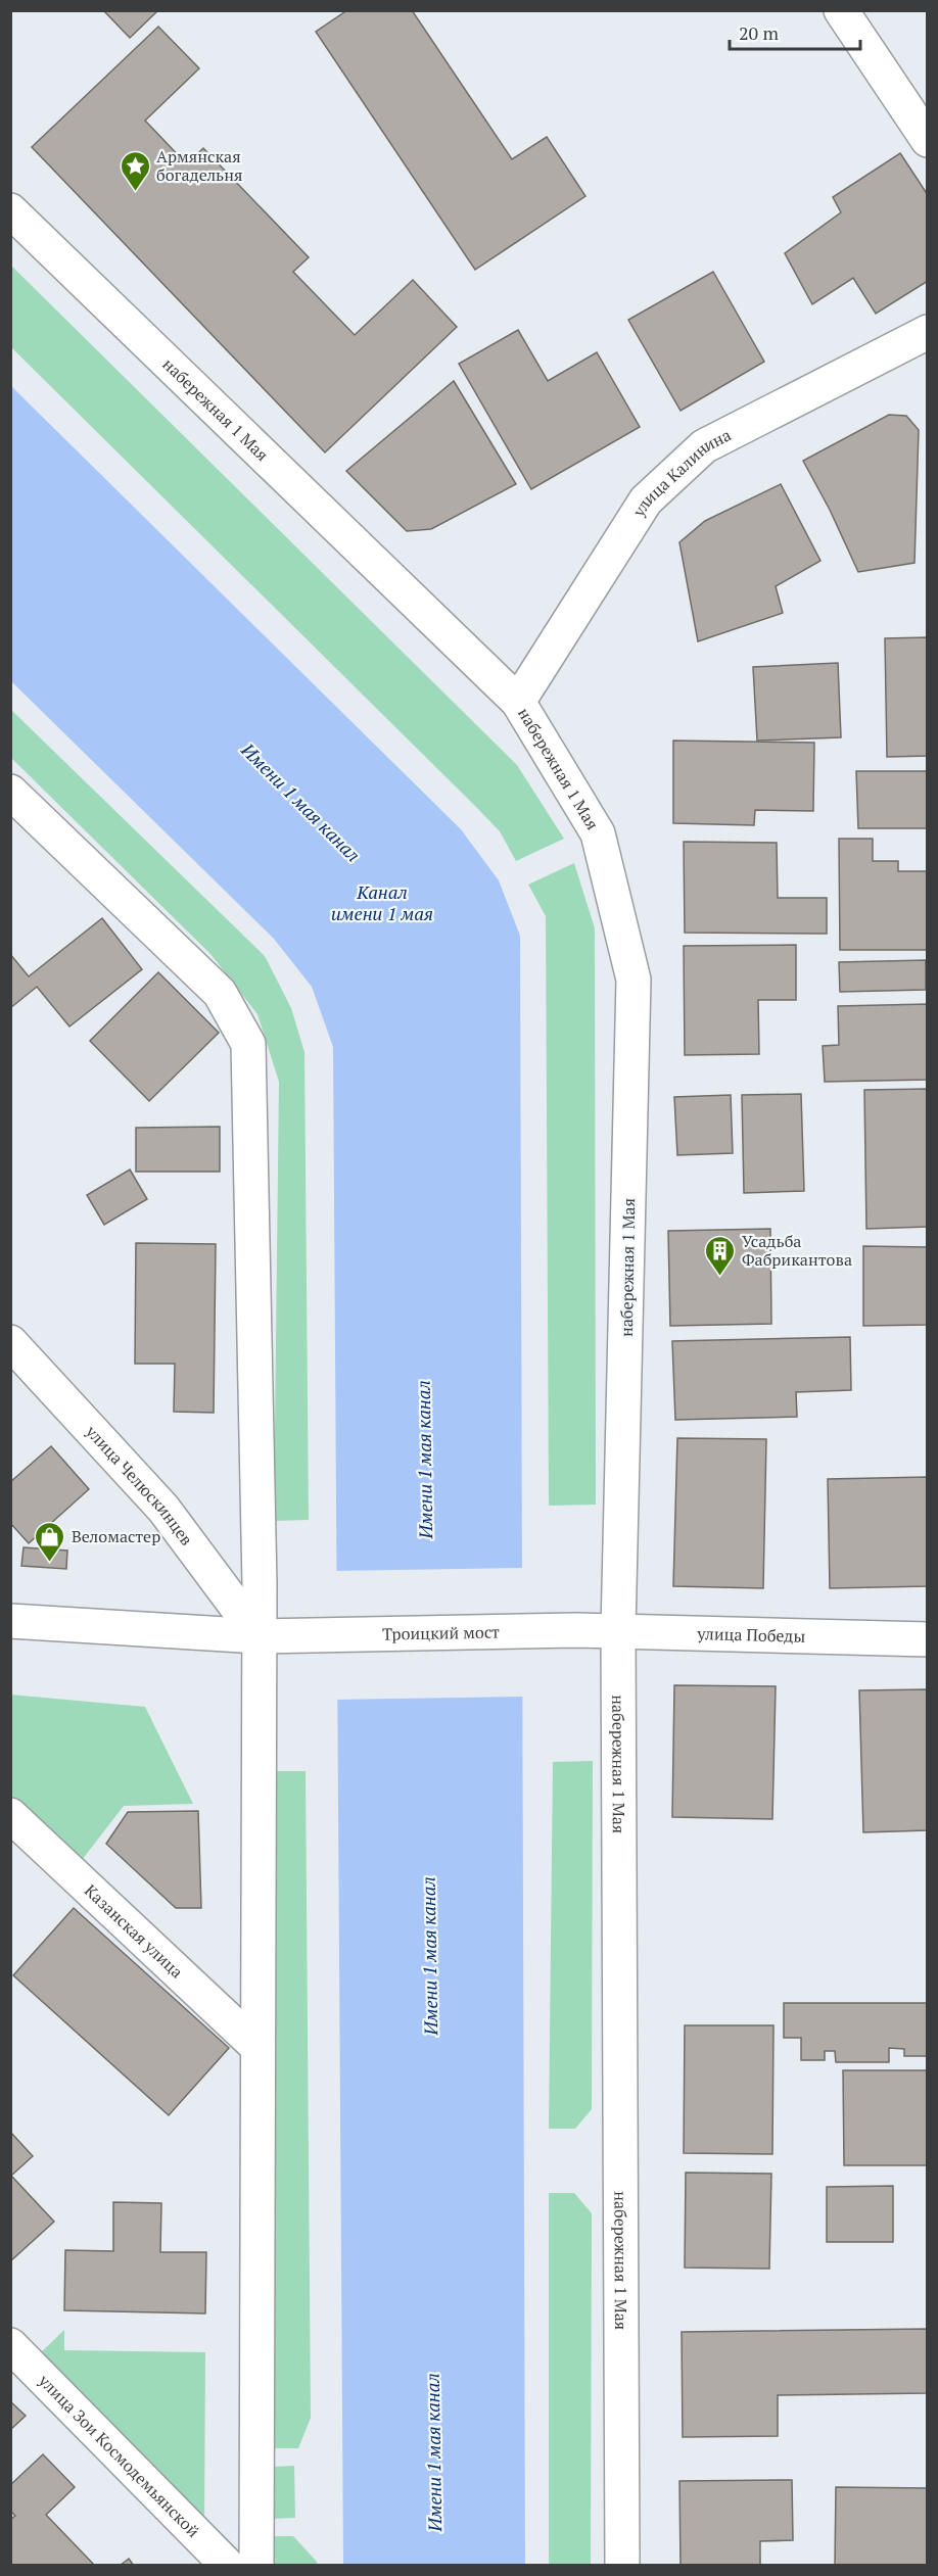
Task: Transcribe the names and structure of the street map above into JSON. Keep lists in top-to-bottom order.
{
  "streets": {
    "main road": [
      "набережная 1 Мая",
      "улица Калинина",
      "улица Челюскинцев",
      "Троицкий мост",
      "улица Победы",
      "Казанская улица",
      "улица Зои Космодемьянской"
    ]
  },
  "crossings": [
    ["набережная 1 Мая", "улица Калинина"],
    ["набережная 1 Мая", "улица Победы"],
    ["улица Челюскинцев", "Троицкий мост"],
    ["Троицкий мост", "улица Победы"]
  ],
  "water": ["Имени 1 мая канал", "Канал имени 1 мая"],
  "places": {
    "place": ["Армянская богадельня"],
    "building": ["Усадьба Фабрикантова"],
    "shop": ["Веломастер"]
  },
  "scale_bar": "20 m"
}
